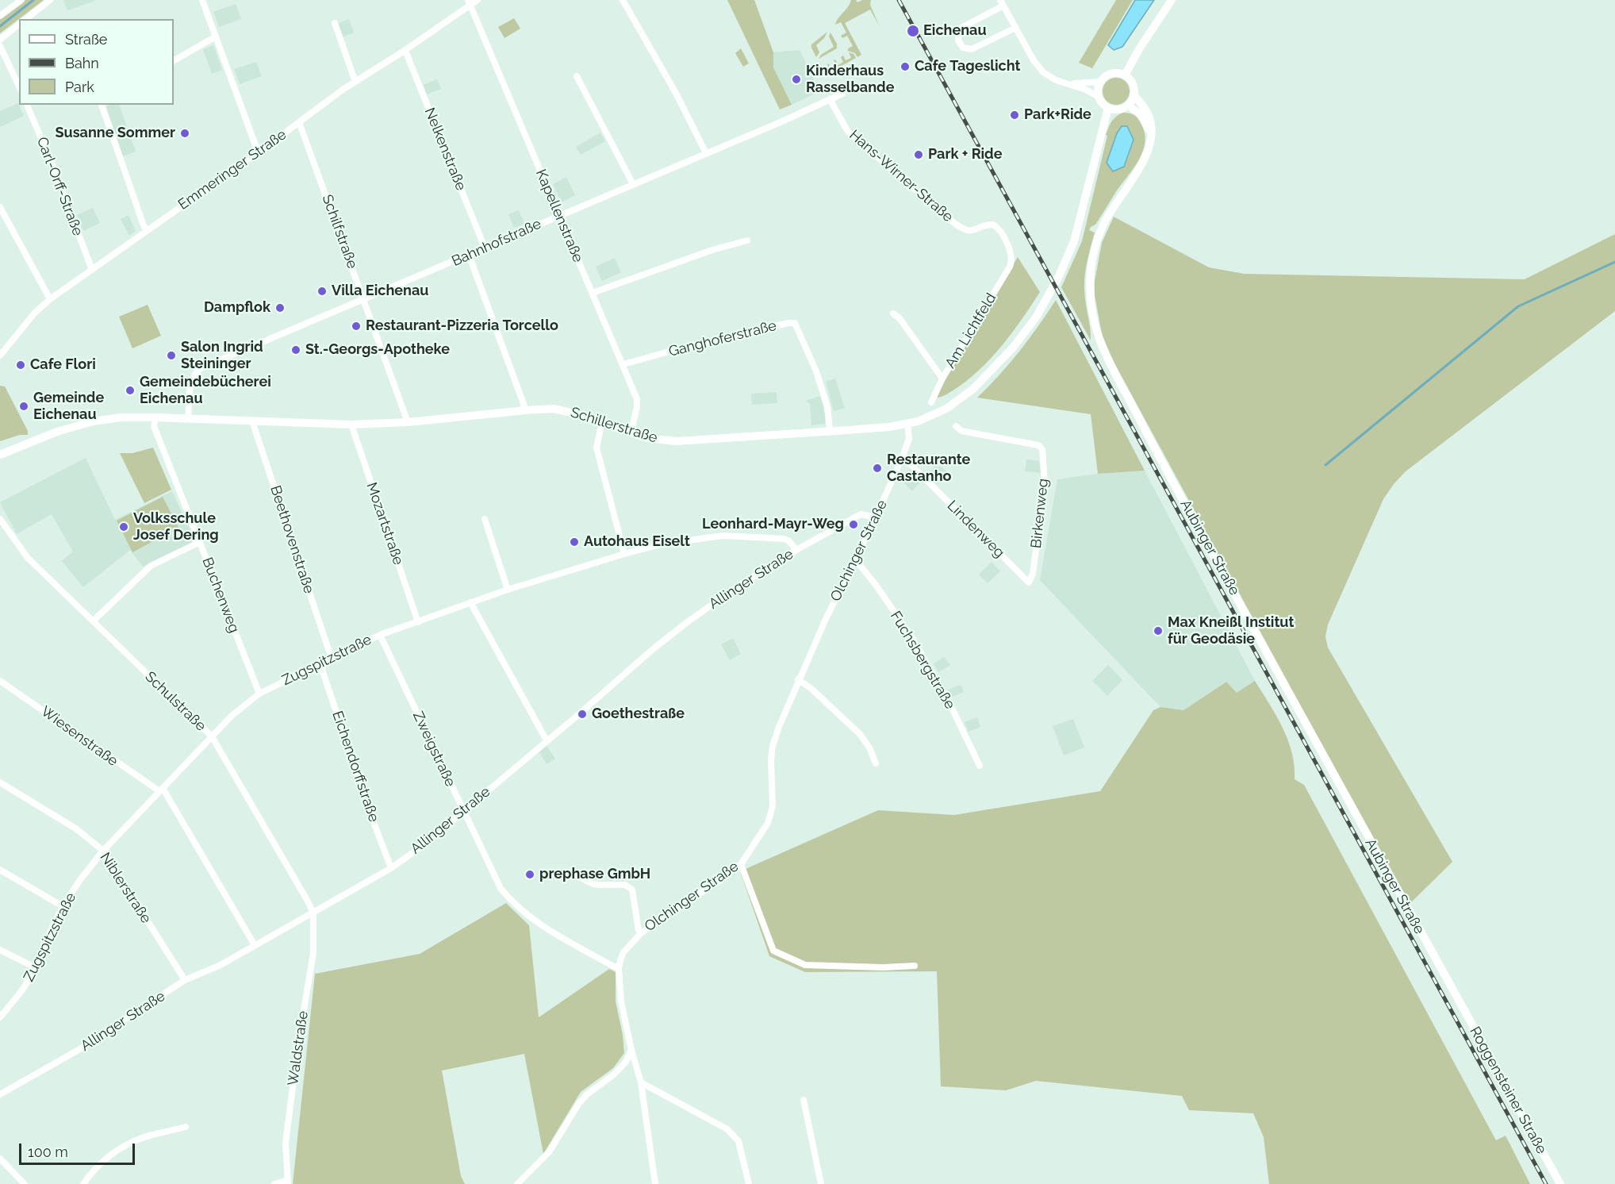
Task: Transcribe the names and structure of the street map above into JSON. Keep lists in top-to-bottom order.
{
  "streets": {
    "main road": ["Schillerstraße", "Aubinger Straße", "Roggensteiner Straße"],
    "street": [
      "Nelkenstraße",
      "Emmeringer Straße",
      "Hans-Wirner-Straße",
      "Carl-Orff-Straße",
      "Kapellenstraße",
      "Schilfstraße",
      "Bahnhofstraße",
      "Am Lichtfeld",
      "Ganghoferstraße",
      "Birkenweg",
      "Mozartstraße",
      "Lindenweg",
      "Beethovenstraße",
      "Olchinger Straße",
      "Allinger Straße",
      "Buchenweg",
      "Zugspitzstraße",
      "Fuchsbergstraße",
      "Schulstraße",
      "Wiesenstraße",
      "Zweigstraße",
      "Eichendorffstraße",
      "Niblerstraße",
      "Waldstraße"
    ]
  },
  "crossings": [
    ["Nelkenstraße", "Emmeringer Straße"],
    ["Nelkenstraße", "Bahnhofstraße"],
    ["Emmeringer Straße", "Carl-Orff-Straße"],
    ["Emmeringer Straße", "Kapellenstraße"],
    ["Emmeringer Straße", "Schilfstraße"],
    ["Hans-Wirner-Straße", "Bahnhofstraße"],
    ["Hans-Wirner-Straße", "Am Lichtfeld"],
    ["Kapellenstraße", "Bahnhofstraße"],
    ["Kapellenstraße", "Ganghoferstraße"],
    ["Kapellenstraße", "Schillerstraße"],
    ["Schilfstraße", "Bahnhofstraße"],
    ["Schilfstraße", "Schillerstraße"],
    ["Bahnhofstraße", "Schillerstraße"],
    ["Ganghoferstraße", "Schillerstraße"],
    ["Schillerstraße", "Mozartstraße"],
    ["Schillerstraße", "Beethovenstraße"],
    ["Schillerstraße", "Aubinger Straße"],
    ["Schillerstraße", "Olchinger Straße"],
    ["Schillerstraße", "Buchenweg"],
    ["Birkenweg", "Lindenweg"],
    ["Mozartstraße", "Zugspitzstraße"],
    ["Lindenweg", "Olchinger Straße"],
    ["Beethovenstraße", "Zugspitzstraße"],
    ["Aubinger Straße", "Roggensteiner Straße"],
    ["Olchinger Straße", "Allinger Straße"],
    ["Olchinger Straße", "Fuchsbergstraße"],
    ["Olchinger Straße", "Zweigstraße"],
    ["Allinger Straße", "Zugspitzstraße"],
    ["Allinger Straße", "Schulstraße"],
    ["Allinger Straße", "Wiesenstraße"],
    ["Allinger Straße", "Zweigstraße"],
    ["Allinger Straße", "Eichendorffstraße"],
    ["Allinger Straße", "Niblerstraße"],
    ["Allinger Straße", "Waldstraße"],
    ["Buchenweg", "Zugspitzstraße"],
    ["Zugspitzstraße", "Schulstraße"],
    ["Zugspitzstraße", "Wiesenstraße"],
    ["Zugspitzstraße", "Zweigstraße"],
    ["Zugspitzstraße", "Eichendorffstraße"],
    ["Zugspitzstraße", "Niblerstraße"],
    ["Schulstraße", "Waldstraße"]
  ],
  "places": [
    "Eichenau",
    "Cafe Tageslicht",
    "Kinderhaus Rasselbande",
    "Park+Ride",
    "Susanne Sommer",
    "Park + Ride",
    "Villa Eichenau",
    "Dampflok",
    "Restaurant-Pizzeria Torcello",
    "St.-Georgs-Apotheke",
    "Salon Ingrid Steininger",
    "Cafe Flori",
    "Gemeindebücherei Eichenau",
    "Gemeinde Eichenau",
    "Restaurante Castanho",
    "Leonhard-Mayr-Weg",
    "Volksschule Josef Dering",
    "Autohaus Eiselt",
    "Max Kneißl Institut für Geodäsie",
    "Goethestraße",
    "prephase GmbH"
  ],
  "legend": ["Straße", "Bahn", "Park"],
  "scale_bar": "100 m"
}
